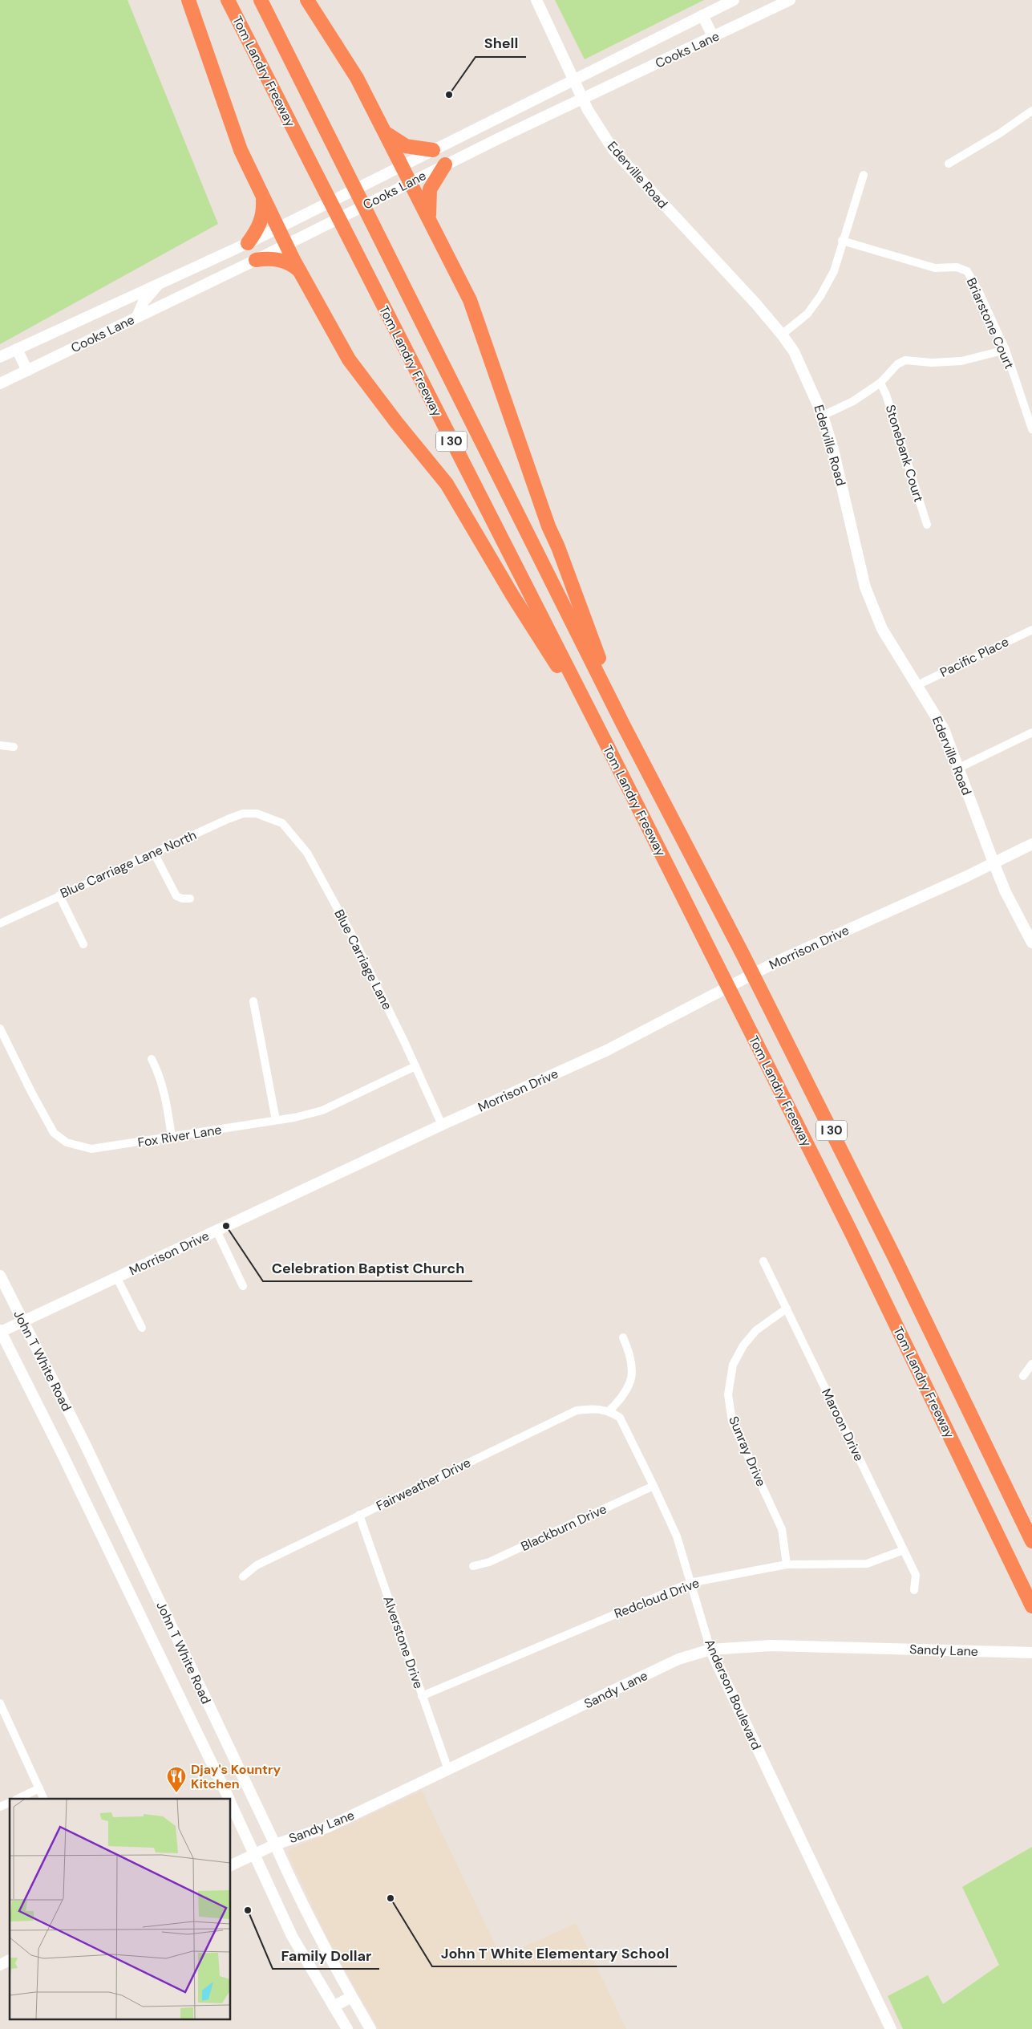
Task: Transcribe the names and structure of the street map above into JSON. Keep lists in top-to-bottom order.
{
  "streets": {
    "highway": ["Tom Landry Freeway", "I 30"],
    "street": [
      "Cooks Lane",
      "Ederville Road",
      "Briarstone Court",
      "Stonebank Court",
      "Pacific Place",
      "Blue Carriage Lane North",
      "Morrison Drive",
      "Blue Carriage Lane",
      "Fox River Lane",
      "John T White Road",
      "Maroon Drive",
      "Sunray Drive",
      "Fairweather Drive",
      "Blackburn Drive",
      "Redcloud Drive",
      "Alverstone Drive",
      "Sandy Lane",
      "Anderson Boulevard"
    ]
  },
  "crossings": [
    ["Cooks Lane", "Ederville Road"],
    ["Ederville Road", "Pacific Place"],
    ["Ederville Road", "Morrison Drive"],
    ["Blue Carriage Lane North", "Blue Carriage Lane"],
    ["Morrison Drive", "Blue Carriage Lane"],
    ["Morrison Drive", "John T White Road"],
    ["Blue Carriage Lane", "Fox River Lane"],
    ["John T White Road", "Sandy Lane"],
    ["Maroon Drive", "Sunray Drive"],
    ["Maroon Drive", "Redcloud Drive"],
    ["Sunray Drive", "Redcloud Drive"],
    ["Fairweather Drive", "Alverstone Drive"],
    ["Fairweather Drive", "Anderson Boulevard"],
    ["Blackburn Drive", "Anderson Boulevard"],
    ["Redcloud Drive", "Alverstone Drive"],
    ["Redcloud Drive", "Anderson Boulevard"],
    ["Alverstone Drive", "Sandy Lane"],
    ["Sandy Lane", "Anderson Boulevard"]
  ],
  "places": {
    "other": [
      "Shell",
      "Celebration Baptist Church",
      "John T White Elementary School",
      "Family Dollar"
    ],
    "restaurant": ["Djay's Kountry Kitchen"]
  }
}
